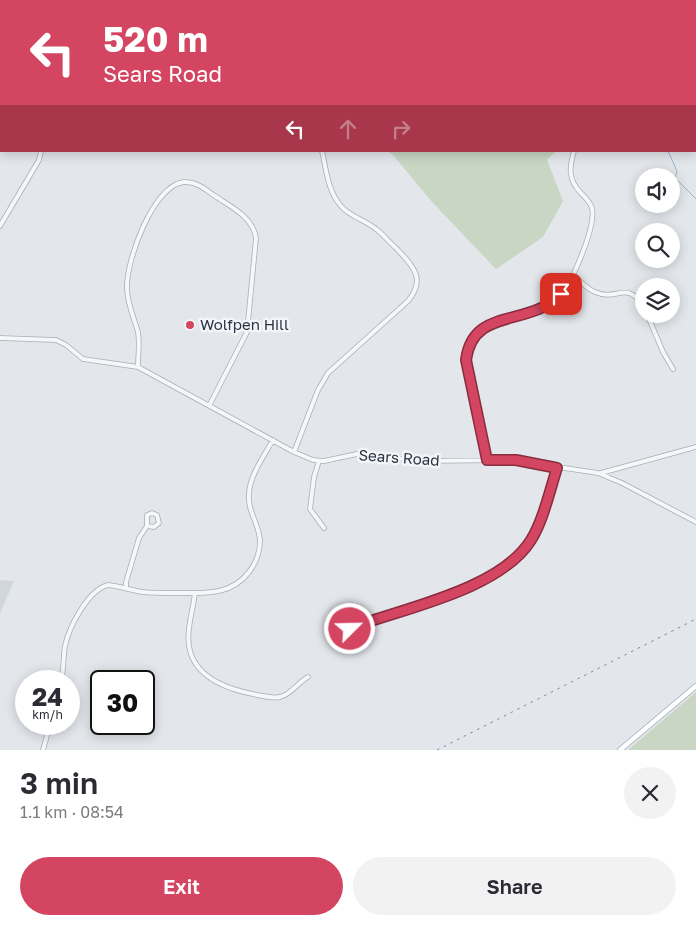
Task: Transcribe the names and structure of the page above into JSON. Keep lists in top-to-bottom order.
{
  "streets": {
    "street": ["Sears Road"]
  },
  "places": ["Wolfpen Hill"],
  "page": {
    "turn": ["520 m", "Sears Road"],
    "speed": "24 km/h",
    "limit": "30",
    "heading": ["3 min", "1.1 km · 08:54"],
    "buttons": ["Exit", "Share"]
  }
}
